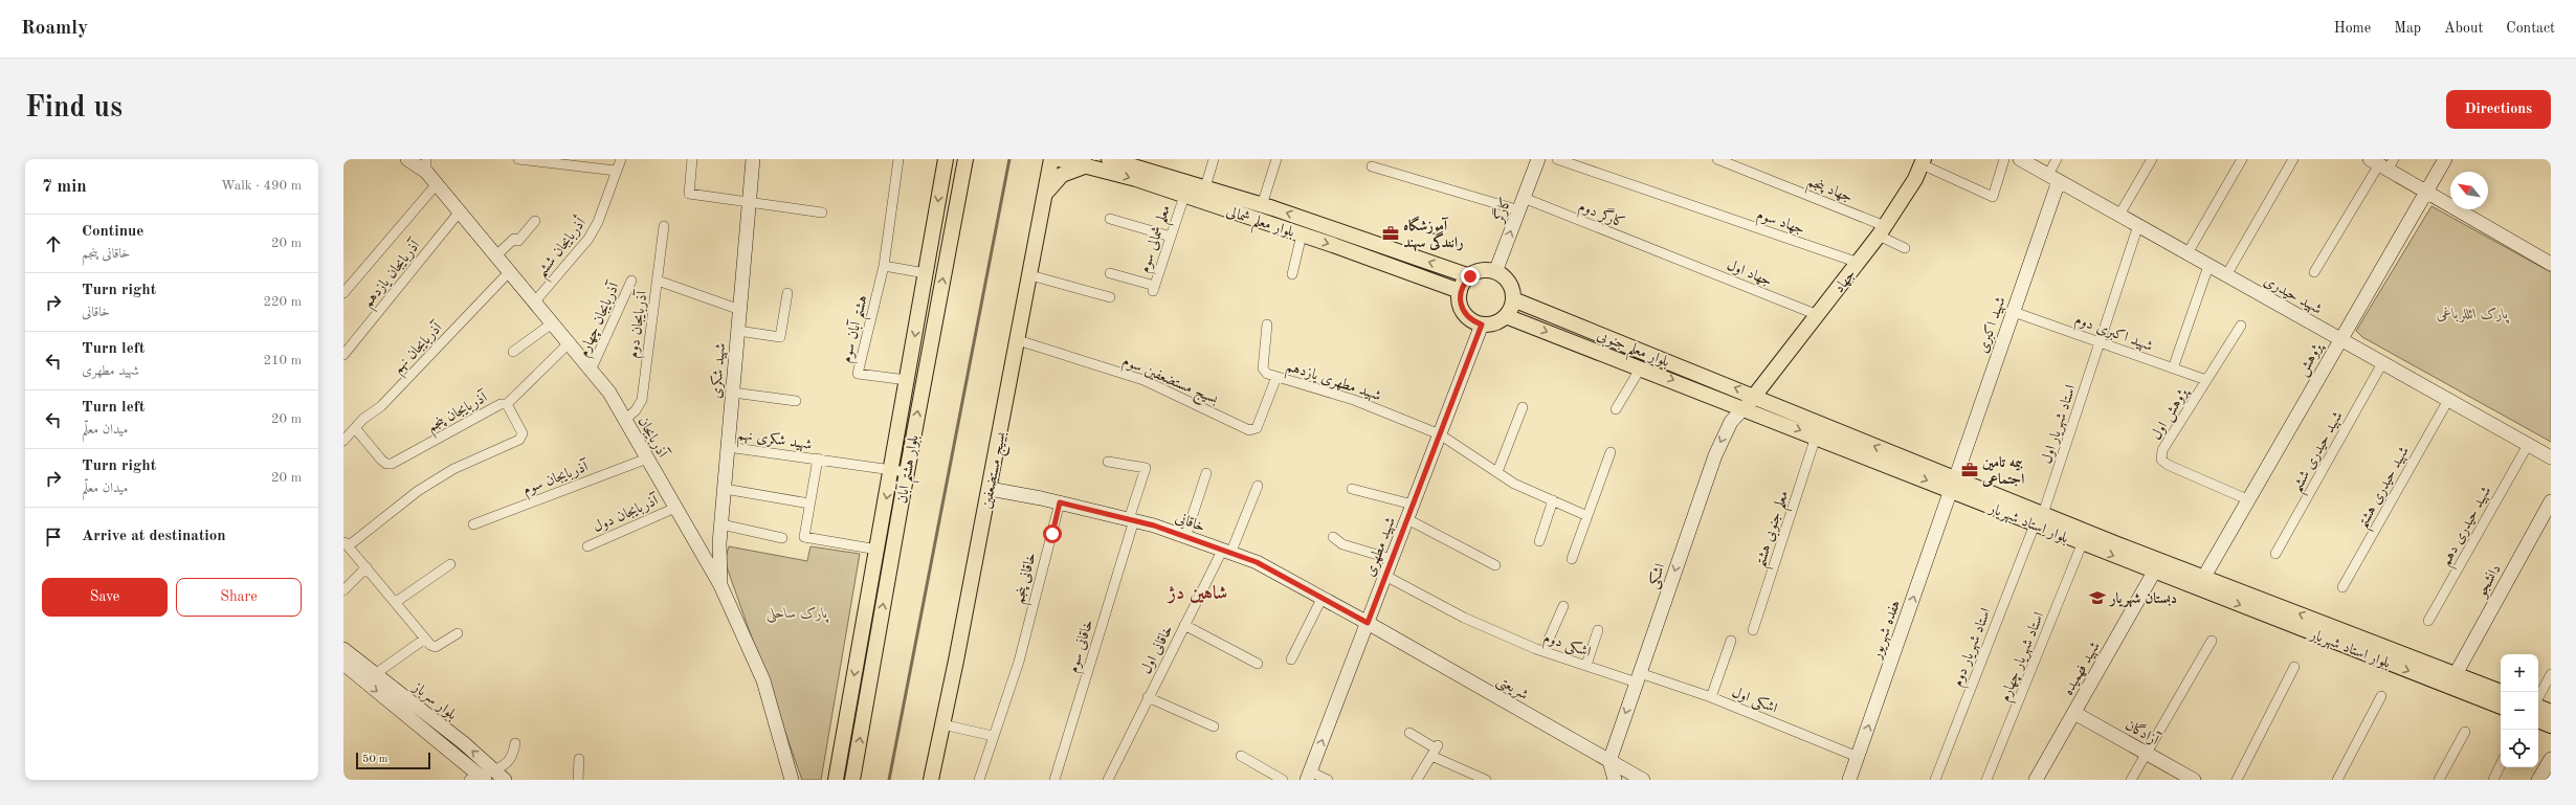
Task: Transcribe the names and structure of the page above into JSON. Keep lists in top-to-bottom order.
{
  "streets": {
    "main road": [
      "بلوار معلم شمالی",
      "جهاد",
      "بلوار معلم جنوبی",
      "بلوار هشتم آبان",
      "بسیج مستضعفین",
      "بلوار استاد شهریار"
    ],
    "street": [
      "جهاد پنجم",
      "کارگر",
      "کارگر دوم",
      "جهاد سوم",
      "معلم شمالی سوم",
      "أذربایجان ششم",
      "جهاد اول",
      "آذربایجان یازدهم",
      "شهید حیدری",
      "آذربایجان چهارم",
      "آذربایجان دوم",
      "شهید اکبری",
      "هشتم آبان سوم",
      "شهید اکبری دوم",
      "آذربایجان نهم",
      "پژوهش",
      "شهید شکری",
      "بسیج مستضعفین سوم",
      "شهید مطهری یازدهم",
      "آذربایجان پنجم",
      "پژوهش اول",
      "استاد شهریار اول",
      "آذربایجان",
      "شهید شکری نهم",
      "شهید حیدری ششم",
      "آذربایجان سوم",
      "شهید حیدری هشتم",
      "آذربایجان دول",
      "خاقانی",
      "شهید حیدری دهم",
      "معلم جنوبی هشتم",
      "شهید مطهری",
      "اشکی",
      "خاقانی پنجم",
      "دانشجو",
      "هفده شهریور",
      "اشکی دوم",
      "خاقانی سوم",
      "استاد شهریار دوم",
      "خاقانی اول",
      "استاد شهریار چهارم",
      "شهید فهمیده",
      "شریعتی",
      "اشکی اول",
      "بلوار سرباز",
      "آزادگان"
    ]
  },
  "crossings": [
    ["جهاد پنجم", "جهاد"],
    ["کارگر", "کارگر دوم"],
    ["کارگر", "بلوار معلم شمالی"],
    ["کارگر", "بلوار معلم جنوبی"],
    ["کارگر", "شهید مطهری"],
    ["کارگر دوم", "جهاد اول"],
    ["بلوار معلم شمالی", "معلم شمالی سوم"],
    ["بلوار معلم شمالی", "بلوار معلم جنوبی"],
    ["بلوار معلم شمالی", "شهید مطهری"],
    ["جهاد سوم", "جهاد"],
    ["أذربایجان ششم", "آذربایجان"],
    ["جهاد اول", "جهاد"],
    ["آذربایجان یازدهم", "آذربایجان"],
    ["جهاد", "بلوار معلم جنوبی"],
    ["شهید حیدری", "شهید اکبری"],
    ["شهید حیدری", "پژوهش"],
    ["شهید حیدری", "استاد شهریار اول"],
    ["شهید حیدری", "شهید حیدری ششم"],
    ["شهید حیدری", "شهید حیدری هشتم"],
    ["شهید حیدری", "شهید حیدری دهم"],
    ["آذربایجان چهارم", "آذربایجان"],
    ["آذربایجان دوم", "آذربایجان"],
    ["شهید اکبری", "شهید اکبری دوم"],
    ["شهید اکبری", "بلوار معلم جنوبی"],
    ["شهید اکبری", "بلوار استاد شهریار"],
    ["شهید اکبری", "هفده شهریور"],
    ["هشتم آبان سوم", "بلوار هشتم آبان"],
    ["شهید اکبری دوم", "پژوهش اول"],
    ["شهید اکبری دوم", "استاد شهریار اول"],
    ["آذربایجان نهم", "آذربایجان پنجم"],
    ["آذربایجان نهم", "آذربایجان"],
    ["بلوار معلم جنوبی", "بلوار استاد شهریار"],
    ["بلوار معلم جنوبی", "معلم جنوبی هشتم"],
    ["بلوار معلم جنوبی", "شهید مطهری"],
    ["بلوار معلم جنوبی", "اشکی"],
    ["بلوار معلم جنوبی", "هفده شهریور"],
    ["پژوهش", "پژوهش اول"],
    ["پژوهش", "بلوار استاد شهریار"],
    ["شهید شکری", "آذربایجان"],
    ["شهید شکری", "شهید شکری نهم"],
    ["بسیج مستضعفین سوم", "شهید مطهری یازدهم"],
    ["بسیج مستضعفین سوم", "بسیج مستضعفین"],
    ["شهید مطهری یازدهم", "شهید مطهری"],
    ["آذربایجان پنجم", "آذربایجان"],
    ["استاد شهریار اول", "بلوار استاد شهریار"],
    ["استاد شهریار اول", "استاد شهریار دوم"],
    ["آذربایجان", "آذربایجان سوم"],
    ["آذربایجان", "آذربایجان دول"],
    ["شهید شکری نهم", "بلوار هشتم آبان"],
    ["بسیج مستضعفین", "خاقانی"],
    ["خاقانی", "شهید مطهری"],
    ["خاقانی", "خاقانی پنجم"],
    ["خاقانی", "خاقانی سوم"],
    ["خاقانی", "خاقانی اول"],
    ["خاقانی", "شریعتی"],
    ["بلوار استاد شهریار", "دانشجو"],
    ["بلوار استاد شهریار", "هفده شهریور"],
    ["بلوار استاد شهریار", "استاد شهریار دوم"],
    ["بلوار استاد شهریار", "استاد شهریار چهارم"],
    ["بلوار استاد شهریار", "شهید فهمیده"],
    ["شهید مطهری", "اشکی دوم"],
    ["شهید مطهری", "شریعتی"],
    ["اشکی", "اشکی دوم"],
    ["اشکی", "شریعتی"],
    ["اشکی", "اشکی اول"],
    ["هفده شهریور", "اشکی اول"],
    ["اشکی دوم", "اشکی اول"],
    ["شهید فهمیده", "آزادگان"]
  ],
  "one_way": ["کارگر", "هفده شهریور"],
  "districts": ["شاهین دژ"],
  "parks": ["پارک ائللرباغی", "پارک ساحلی"],
  "places": {
    "office": ["آموزشگاه رانندگی سهند", "بیمه تامین اجتماعی"],
    "school or university": ["دبستان شهریار"]
  },
  "scale_bar": "50 m",
  "north": "top left",
  "page": {
    "header": "Roamly",
    "nav": [
      "Home",
      "Map",
      "About",
      "Contact"
    ],
    "buttons": [
      "Directions",
      ["Save", "Share"]
    ],
    "title": "Find us",
    "heading": ["7 min", "Walk · 490 m"],
    "list": [
      ["Continue", "خاقانی پنجم", "20 m"],
      ["Turn right", "خاقانی", "220 m"],
      ["Turn left", "شهید مطهری", "210 m"],
      ["Turn left", "میدان معلّم", "20 m"],
      ["Turn right", "میدان معلّم", "20 m"],
      "Arrive at destination"
    ],
    "map_buttons": ["+", "−"],
    "scale": "50 m"
  }
}
